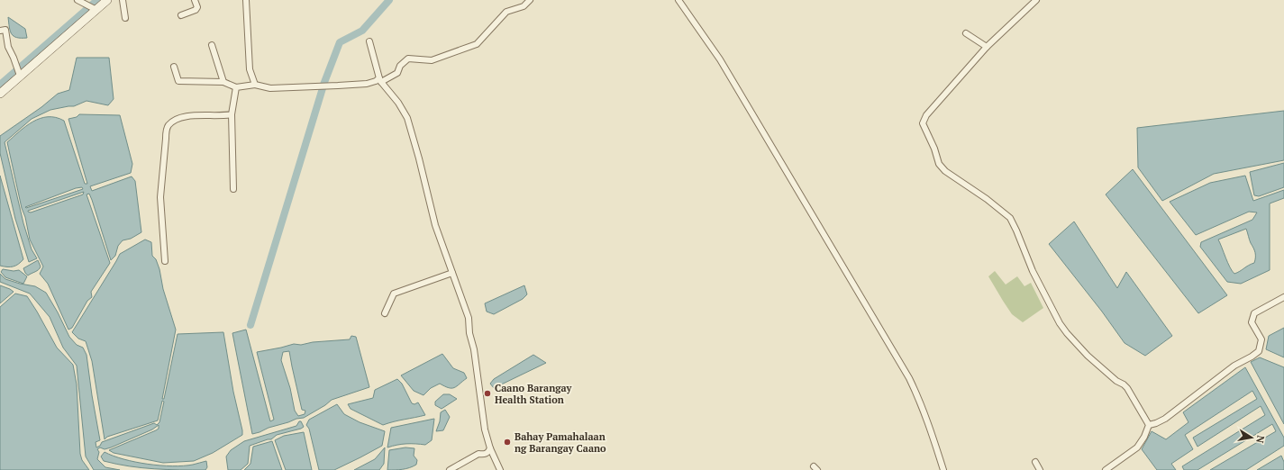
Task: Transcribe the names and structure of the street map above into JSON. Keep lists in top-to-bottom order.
{
  "places": ["Caano Barangay Health Station", "Bahay Pamahalaan ng Barangay Caano"],
  "north": "right"
}
